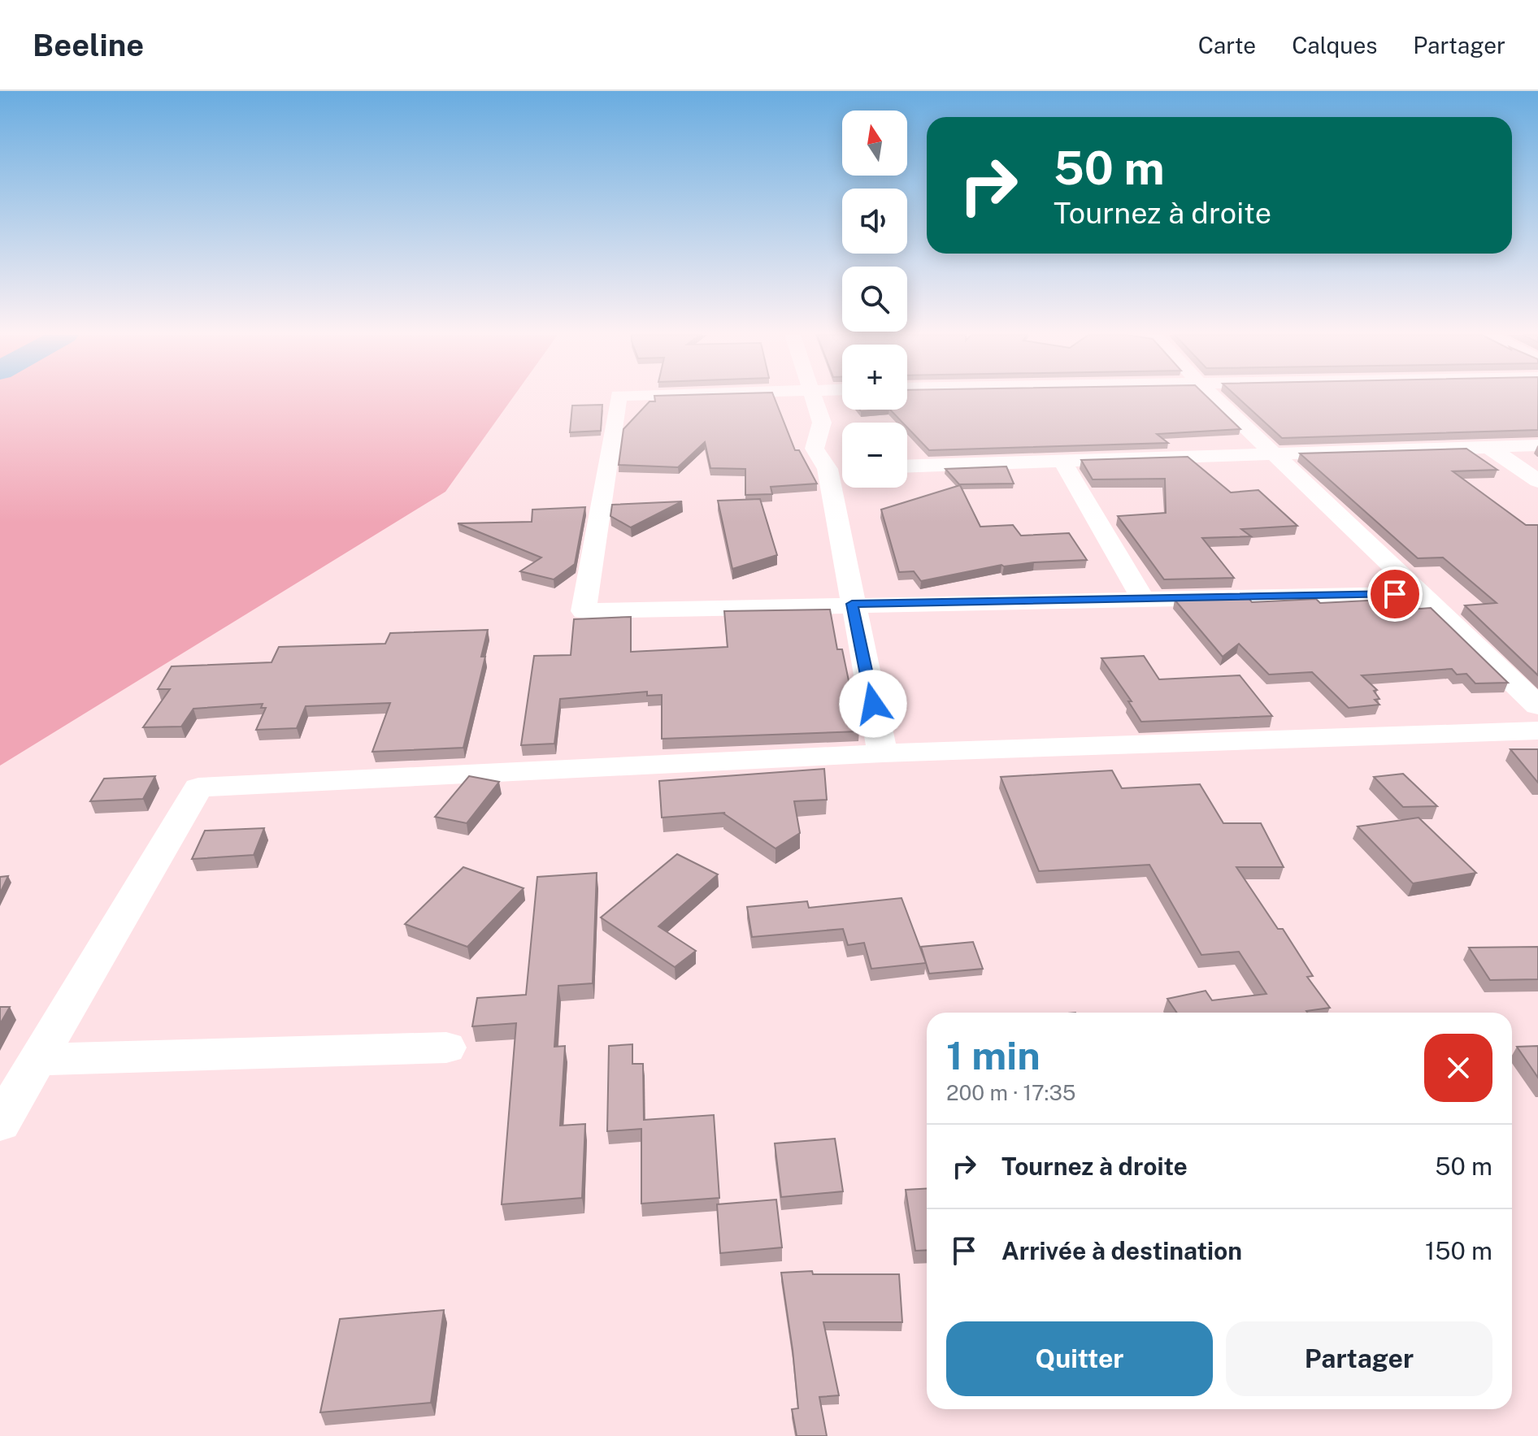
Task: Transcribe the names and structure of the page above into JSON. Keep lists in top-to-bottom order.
{
  "north": "top",
  "page": {
    "header": "Beeline",
    "nav": ["Carte", "Calques", "Partager"],
    "map_buttons": ["+", "−"],
    "turn": ["50 m", "Tournez à droite"],
    "heading": ["1 min", "200 m · 17:35"],
    "list": [
      {
        "name": "Tournez à droite",
        "value": "50 m"
      },
      {
        "name": "Arrivée à destination",
        "value": "150 m"
      }
    ],
    "buttons": ["Quitter", "Partager"]
  }
}
